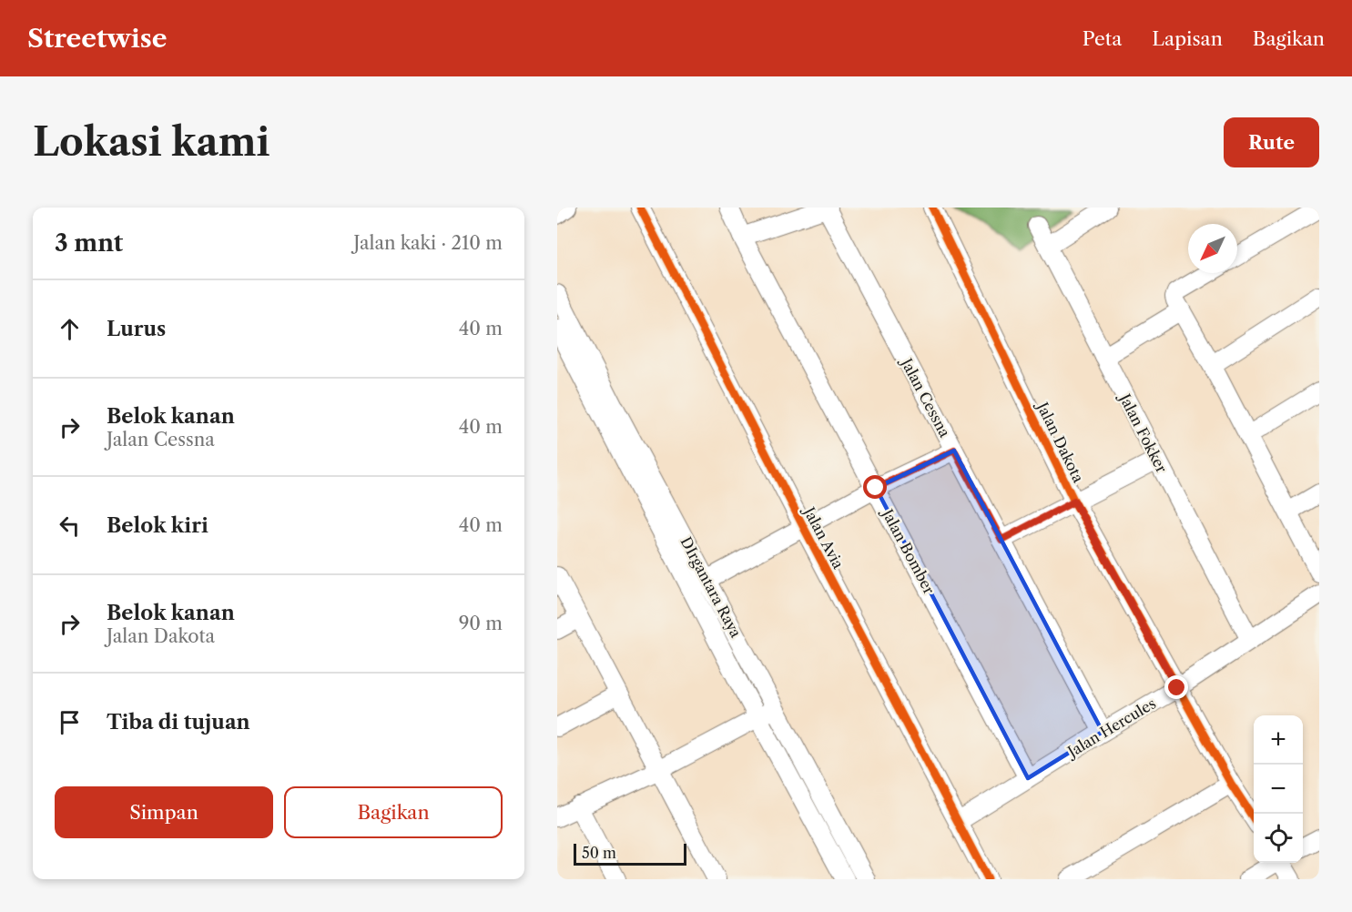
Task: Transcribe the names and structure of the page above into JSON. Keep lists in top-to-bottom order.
{
  "streets": {
    "street": [
      "Jalan Cessna",
      "Jalan Fokker",
      "Jalan Dakota",
      "Jalan Avia",
      "Jalan Bomber",
      "DIrgantara Raya",
      "Jalan Hercules"
    ]
  },
  "crossings": [
    ["Jalan Cessna", "Jalan Hercules"],
    ["Jalan Fokker", "Jalan Hercules"],
    ["Jalan Dakota", "Jalan Hercules"],
    ["Jalan Avia", "Jalan Hercules"],
    ["Jalan Bomber", "Jalan Hercules"]
  ],
  "scale_bar": "50 m",
  "north": "bottom left",
  "page": {
    "header": "Streetwise",
    "nav": ["Peta", "Lapisan", "Bagikan"],
    "buttons": [
      "Rute",
      ["Simpan", "Bagikan"]
    ],
    "title": "Lokasi kami",
    "heading": ["3 mnt", "Jalan kaki · 210 m"],
    "list": [
      ["Lurus", "40 m"],
      ["Belok kanan", "Jalan Cessna", "40 m"],
      ["Belok kiri", "40 m"],
      ["Belok kanan", "Jalan Dakota", "90 m"],
      "Tiba di tujuan"
    ],
    "map_buttons": ["+", "−"],
    "scale": "50 m"
  }
}
